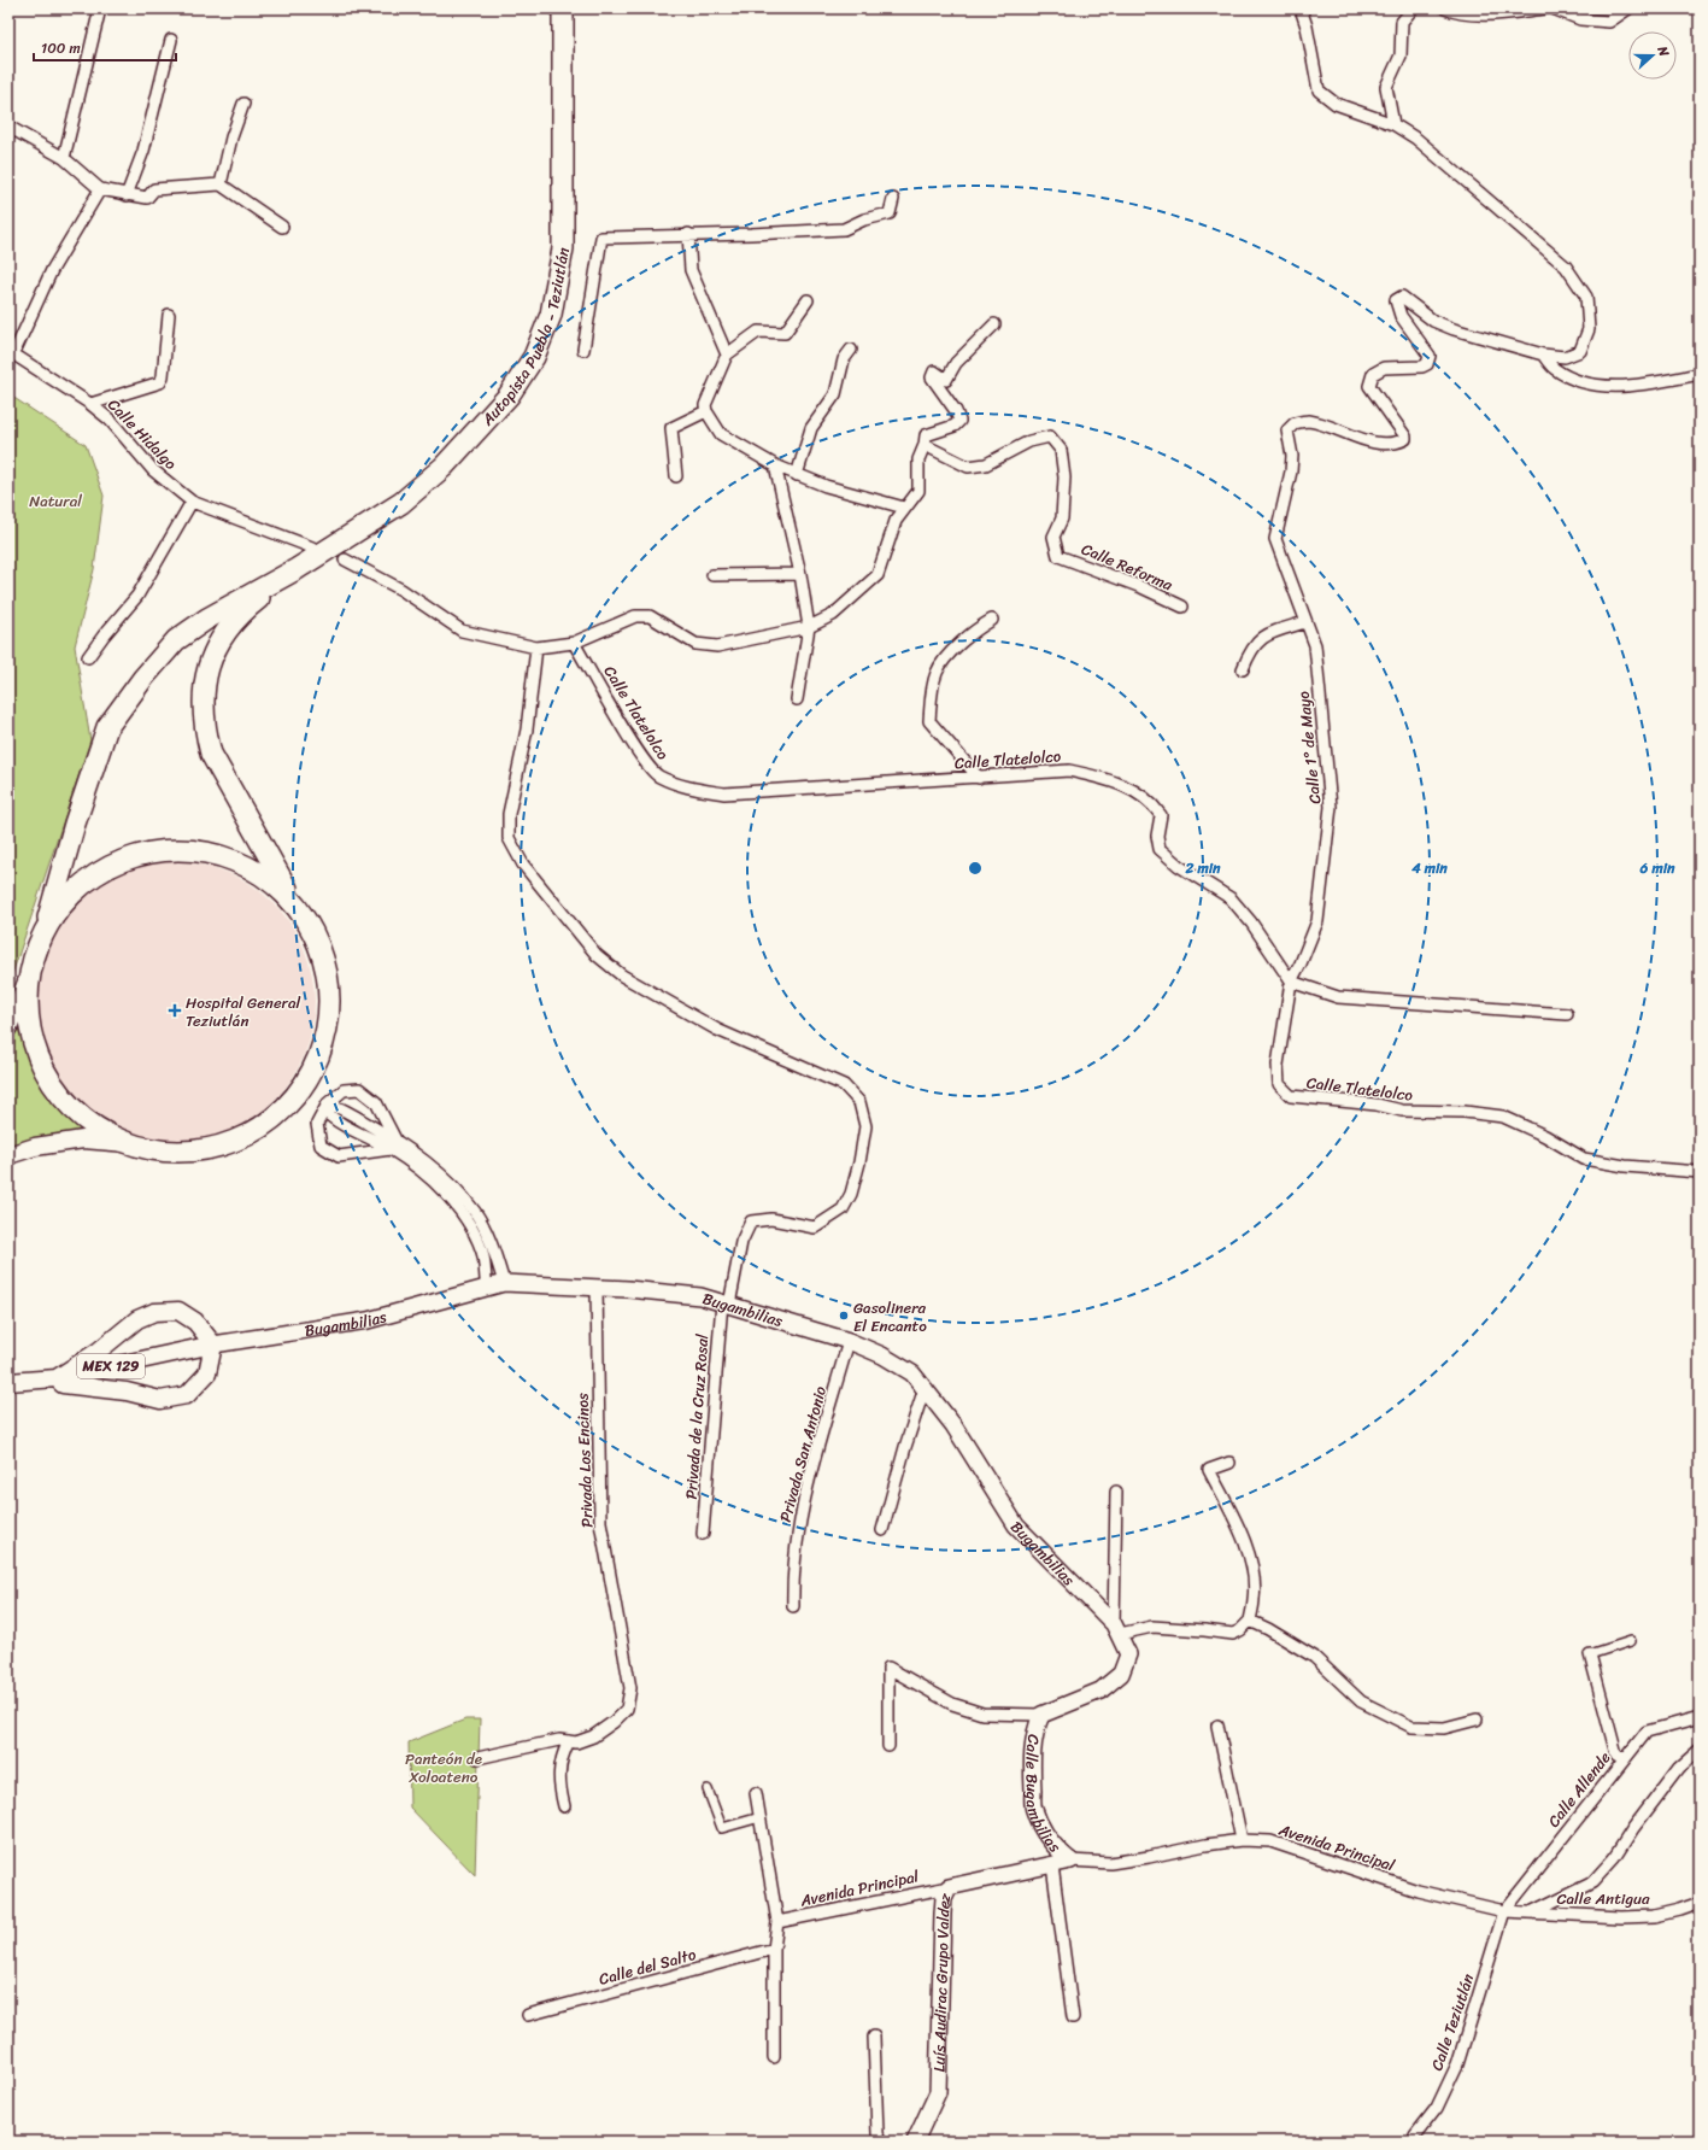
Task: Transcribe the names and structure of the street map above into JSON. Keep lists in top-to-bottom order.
{
  "streets": {
    "highway": ["Autopista Puebla - Teziutlán"],
    "main road": [
      "Bugambilias",
      "MEX 129",
      "Calle Bugambilias",
      "Luís Audirac Grupo Valdez"
    ],
    "street": [
      "Calle Hidalgo",
      "Calle Reforma",
      "Calle Tlatelolco",
      "Calle 1° de Mayo",
      "Privada de la Cruz Rosal",
      "Privada San Antonio",
      "Privada Los Encinos",
      "Calle Allende",
      "Avenida Principal",
      "Calle Antigua",
      "Calle del Salto",
      "Calle Teziutlán"
    ]
  },
  "crossings": [
    ["Calle Tlatelolco", "Calle 1° de Mayo"],
    ["Bugambilias", "MEX 129"],
    ["Bugambilias", "Privada de la Cruz Rosal"],
    ["Bugambilias", "Privada San Antonio"],
    ["Bugambilias", "Privada Los Encinos"],
    ["Bugambilias", "Calle Bugambilias"],
    ["Calle Allende", "Avenida Principal"],
    ["Calle Allende", "Calle Antigua"],
    ["Calle Allende", "Calle Teziutlán"],
    ["Calle Bugambilias", "Avenida Principal"],
    ["Calle Bugambilias", "Luís Audirac Grupo Valdez"],
    ["Avenida Principal", "Calle Antigua"],
    ["Avenida Principal", "Luís Audirac Grupo Valdez"],
    ["Avenida Principal", "Calle Teziutlán"],
    ["Calle Antigua", "Calle Teziutlán"]
  ],
  "parks": ["Natural", "Panteón de Xoloateno"],
  "places": {
    "health": ["Hospital General Teziutlán"],
    "other": ["Gasolinera El Encanto"]
  },
  "scale_bar": "100 m",
  "north": "right",
  "rings": ["2 min", "4 min", "6 min"]
}
